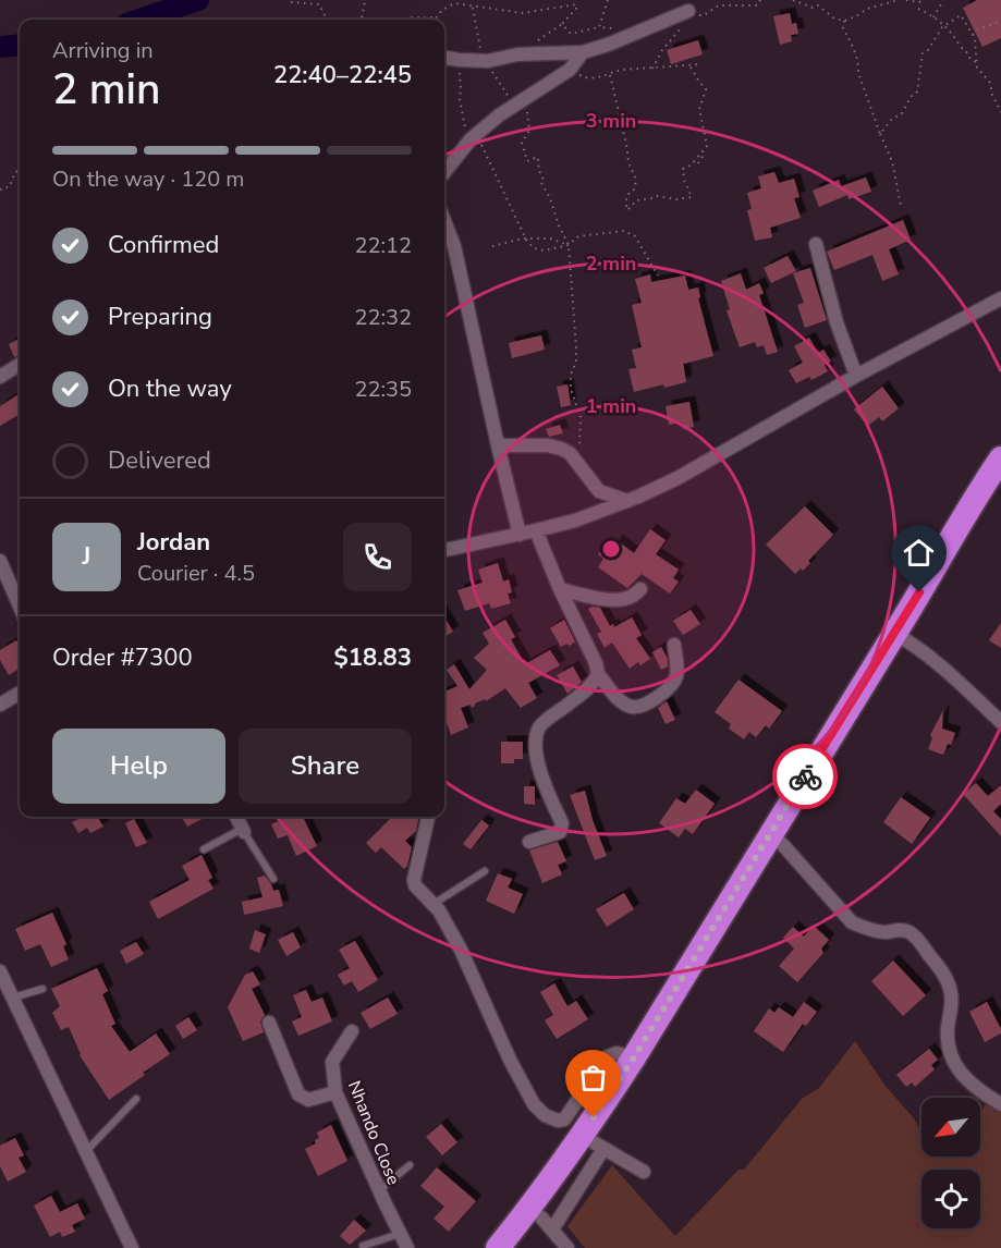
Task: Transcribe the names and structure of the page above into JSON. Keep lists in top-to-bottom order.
{
  "streets": {
    "street": ["Nhando Close"]
  },
  "north": "bottom left",
  "page": {
    "heading": ["2 min", "Arriving in", "22:40–22:45"],
    "panel": [
      "Jordan",
      "Courier · 4.5",
      "Order #7300",
      "$18.83"
    ],
    "bar": "On the way · 120 m",
    "list": [
      ["Confirmed", "22:12"],
      ["Preparing", "22:32"],
      ["On the way", "22:35"],
      "Delivered"
    ],
    "round": "J",
    "buttons": ["Help", "Share"]
  },
  "rings": ["3 min", "2 min", "1 min"]
}
